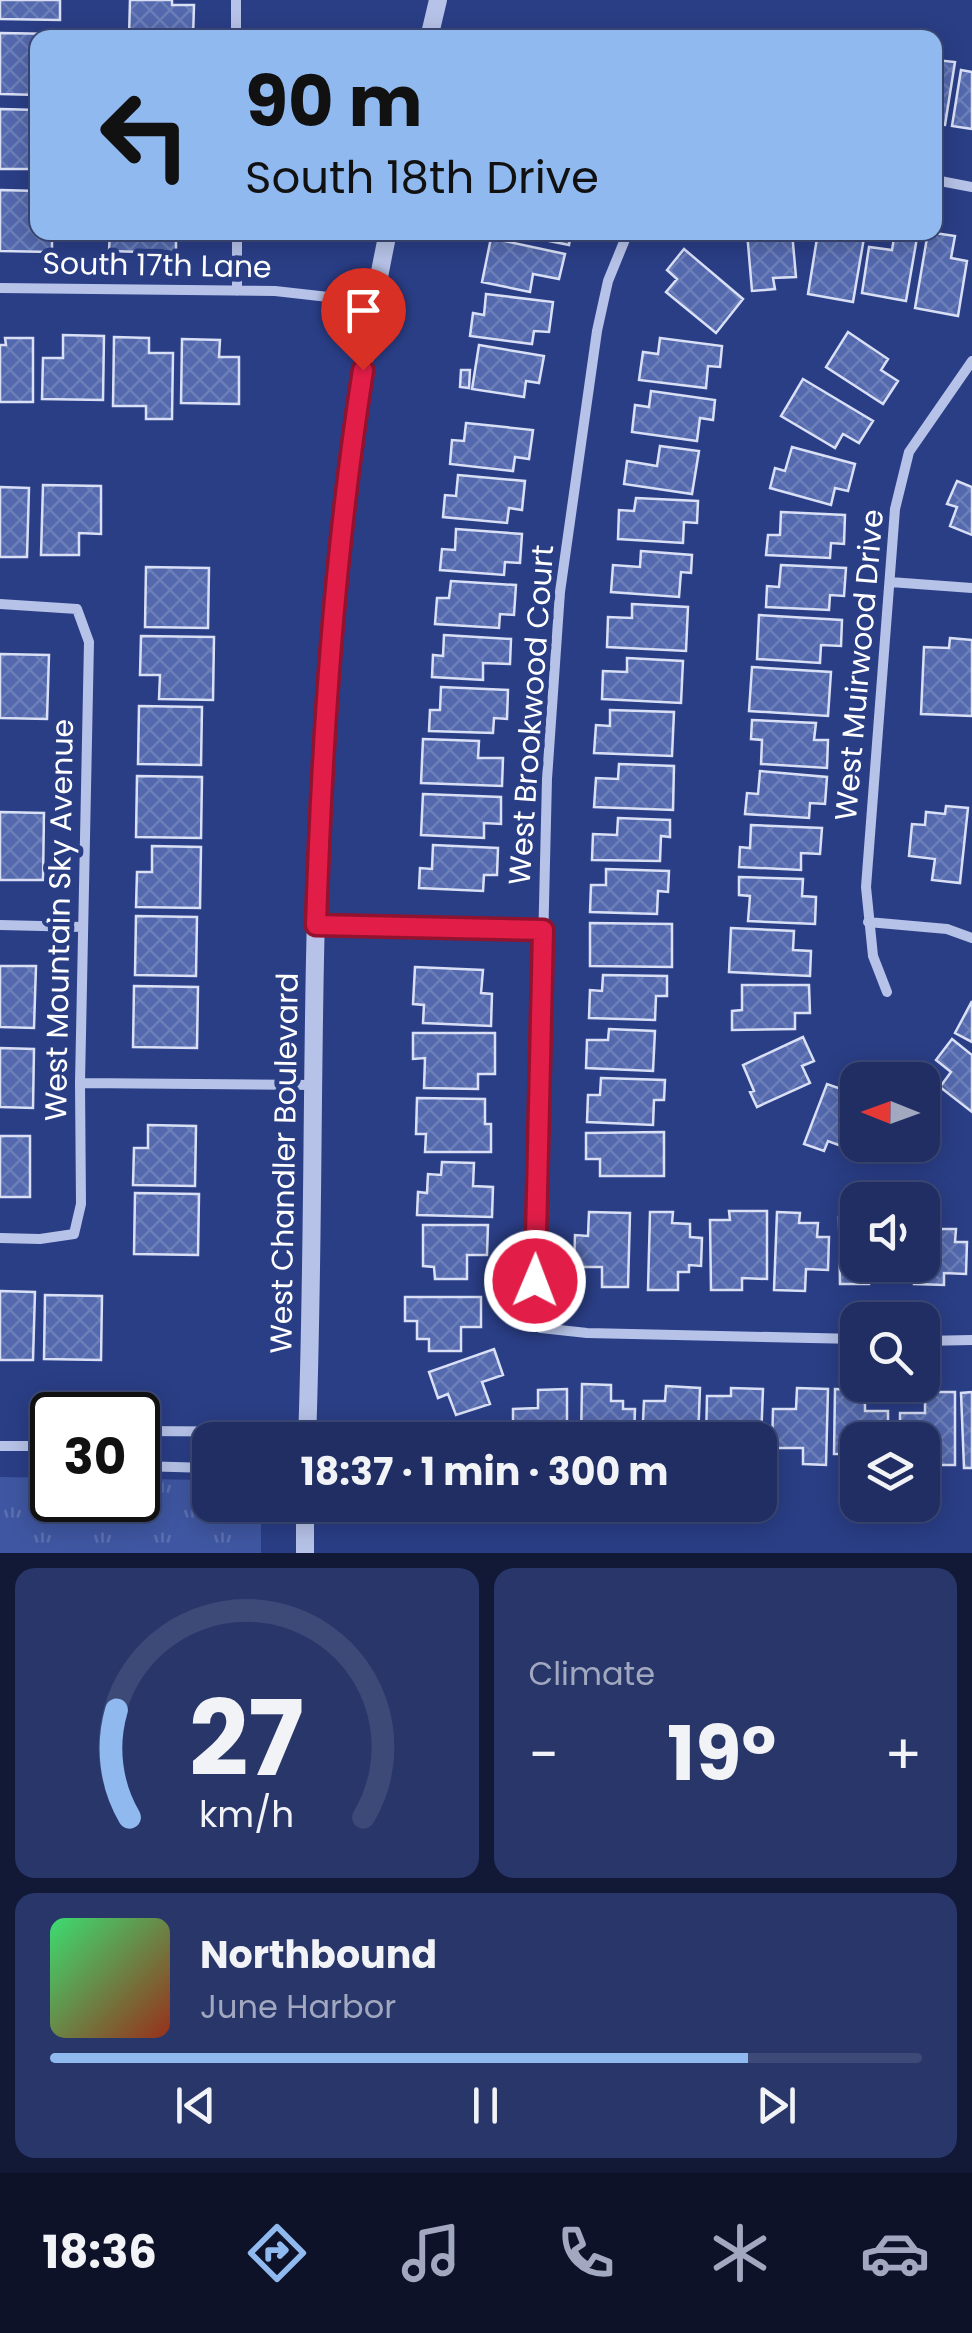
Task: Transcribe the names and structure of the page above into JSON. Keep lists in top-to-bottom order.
{
  "streets": {
    "street": [
      "South 17th Lane",
      "West Muirwood Drive",
      "West Brookwood Court",
      "West Mountain Sky Avenue",
      "West Chandler Boulevard"
    ]
  },
  "crossings": [
    ["South 17th Lane", "West Chandler Boulevard"]
  ],
  "north": "left",
  "page": {
    "turn": ["90 m", "South 18th Drive"],
    "limit": "30",
    "trip": "18:37 · 1 min · 300 m",
    "tile": "Climate",
    "heat": ["−", "19°", "+"],
    "song": ["Northbound", "June Harbor"],
    "tabs": "18:36",
    "gauge": ["27", "km/h"]
  }
}
